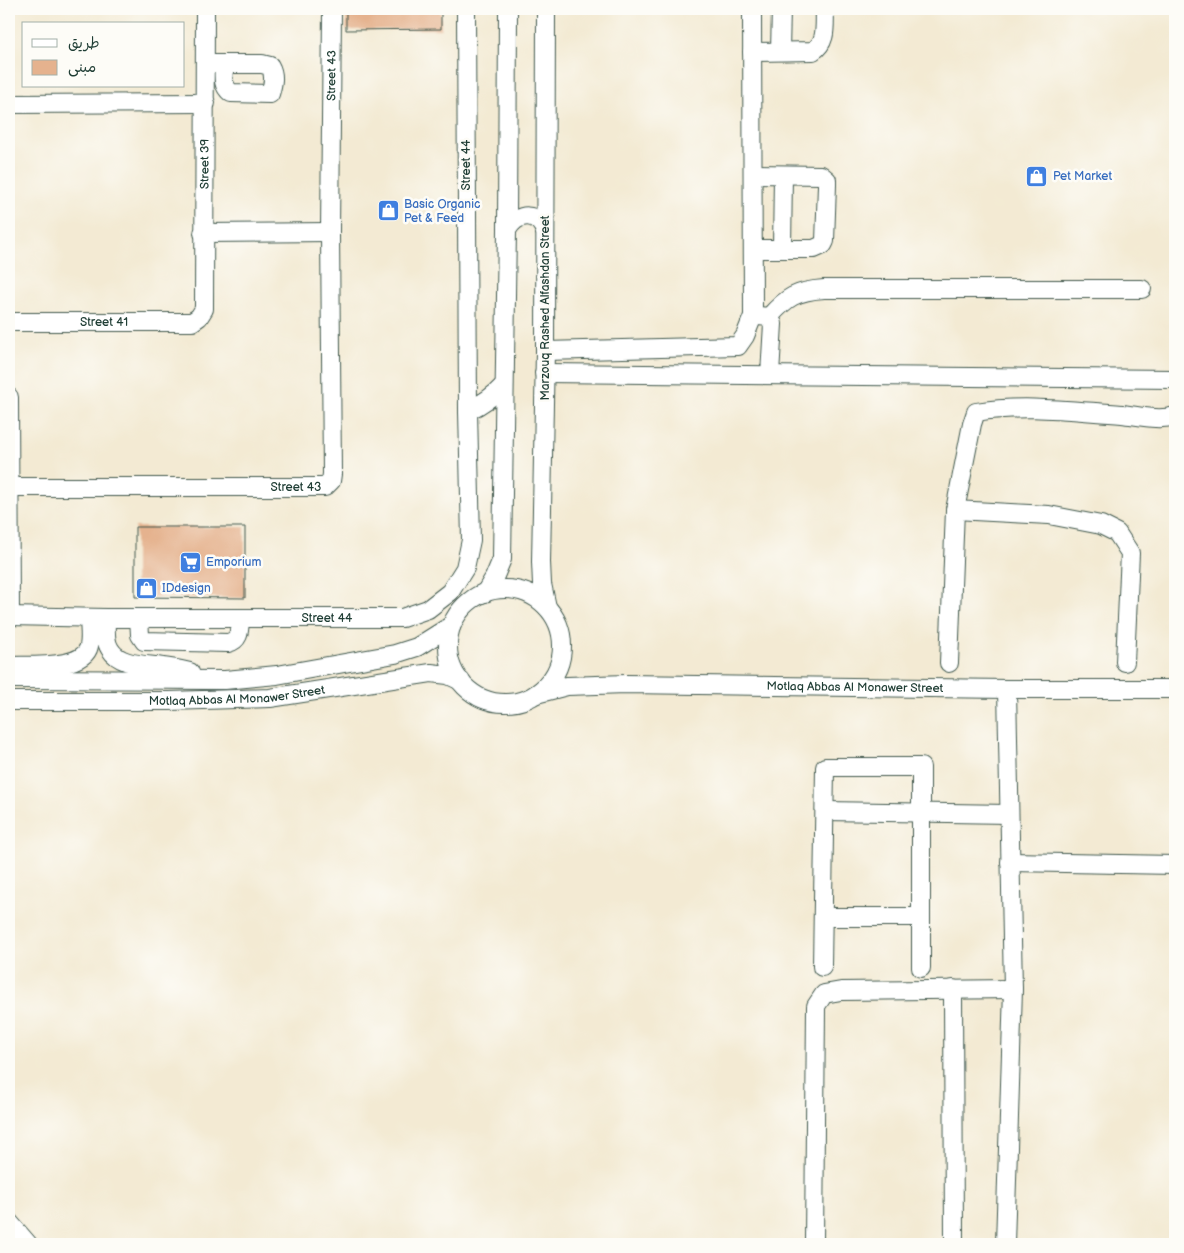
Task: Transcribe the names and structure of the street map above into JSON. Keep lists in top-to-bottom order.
{
  "streets": {
    "street": [
      "Street 43",
      "Street 39",
      "Street 44",
      "Marzouq Rashed Alfashdan Street",
      "Street 41",
      "Motlaq Abbas Al Monawer Street"
    ]
  },
  "crossings": [
    ["Street 39", "Street 41"],
    ["Marzouq Rashed Alfashdan Street", "Motlaq Abbas Al Monawer Street"]
  ],
  "places": {
    "shop": ["Pet Market", "Basic Organic Pet & Feed", "IDdesign"],
    "supermarket": ["Emporium"]
  },
  "legend": ["طريق", "مبنى"]
}
